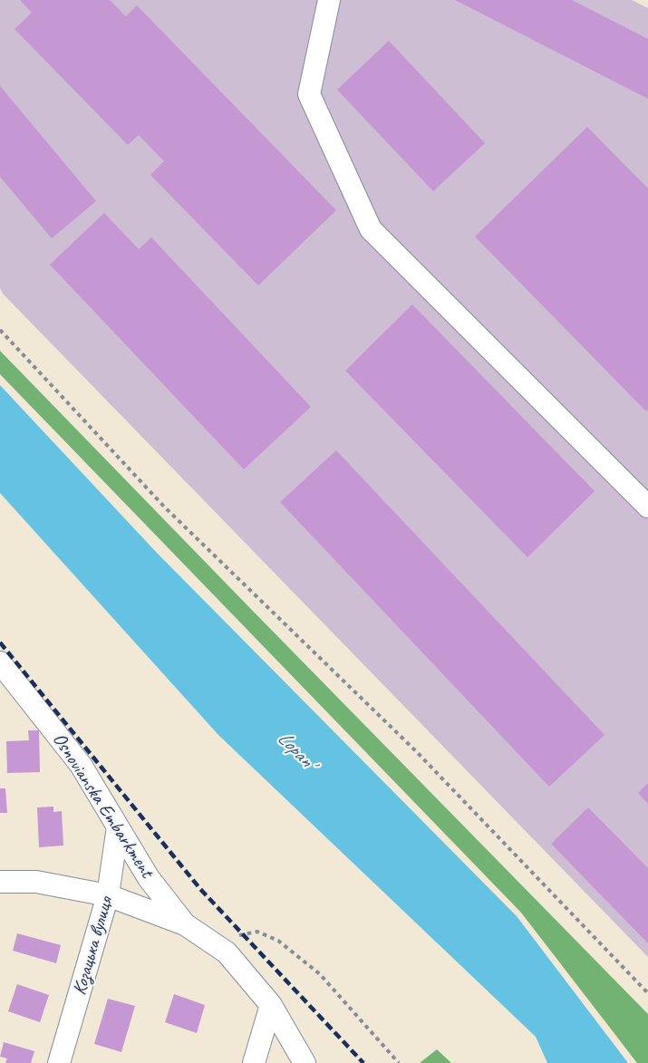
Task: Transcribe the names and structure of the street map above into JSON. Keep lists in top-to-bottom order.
{
  "streets": {
    "street": ["Osnovianska Embarkment", "Козацька вулиця"]
  },
  "crossings": [
    ["Osnovianska Embarkment", "Козацька вулиця"]
  ],
  "water": ["Lopan'"]
}
